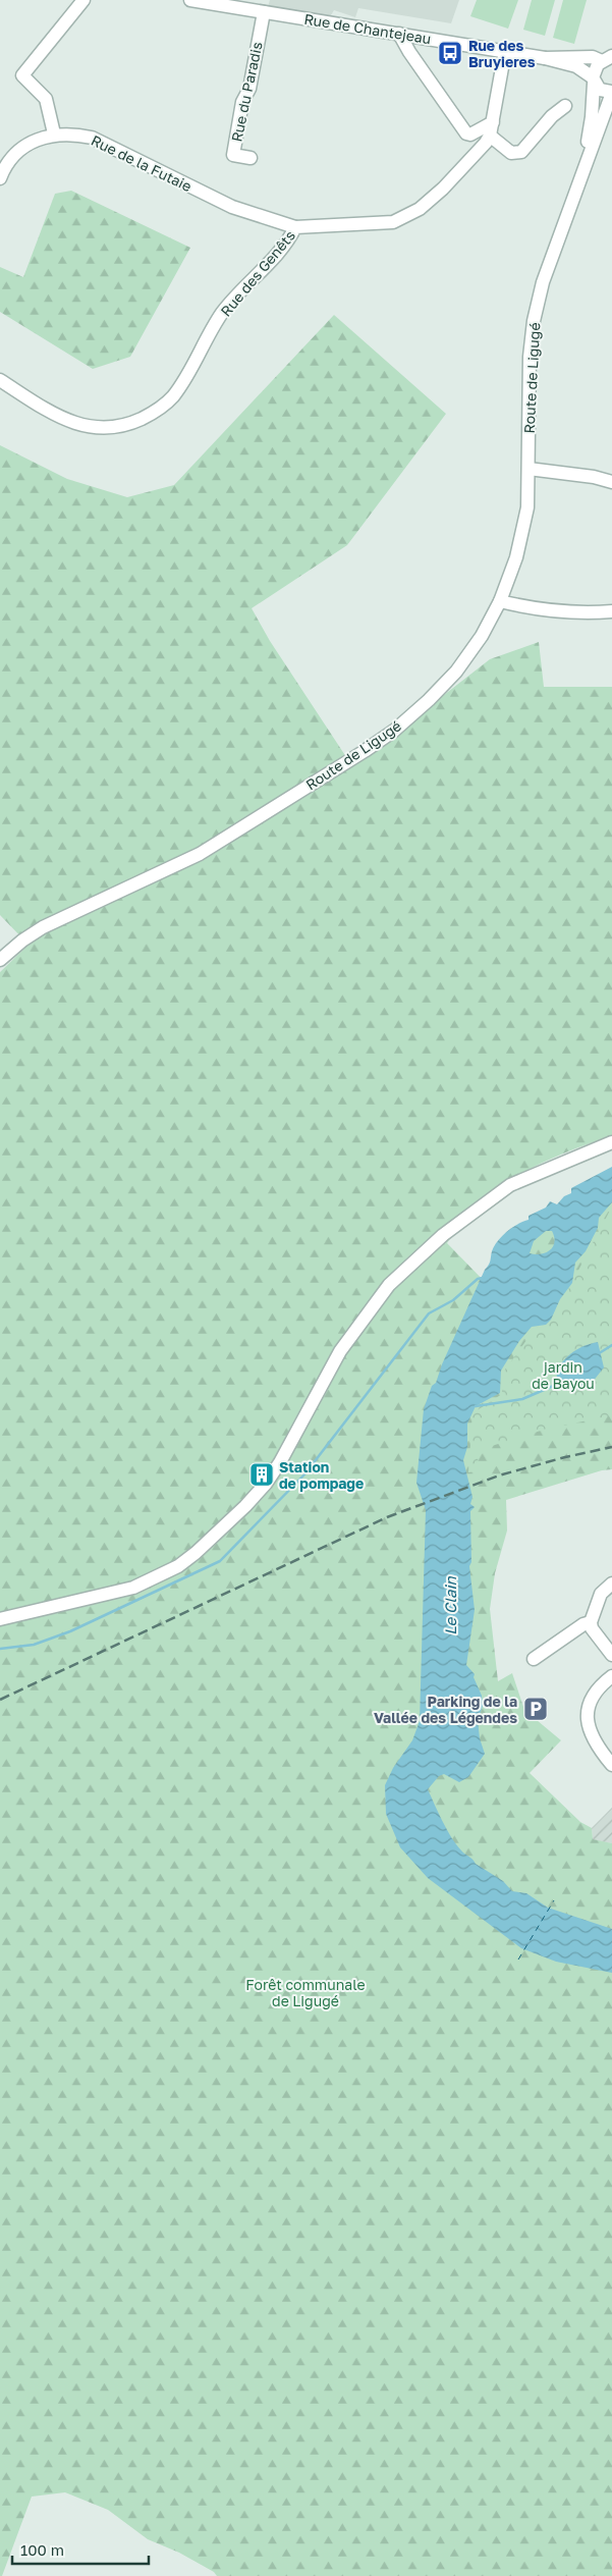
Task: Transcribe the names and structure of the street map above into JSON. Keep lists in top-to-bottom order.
{
  "streets": {
    "street": [
      "Rue de Chantejeau",
      "Rue du Paradis",
      "Rue de la Futaie",
      "Rue des Genêts",
      "Route de Ligugé"
    ]
  },
  "crossings": [
    ["Rue de Chantejeau", "Rue du Paradis"],
    ["Rue de Chantejeau", "Rue des Genêts"],
    ["Rue de Chantejeau", "Route de Ligugé"],
    ["Rue de la Futaie", "Rue des Genêts"]
  ],
  "water": ["Le Clain"],
  "parks": ["jardin de Bayou", "Forêt communale de Ligugé"],
  "places": {
    "bus stop": ["Rue des Bruyieres"],
    "building": ["Station de pompage"],
    "parking": ["Parking de la Vallée des Légendes"]
  },
  "scale_bar": "100 m"
}
